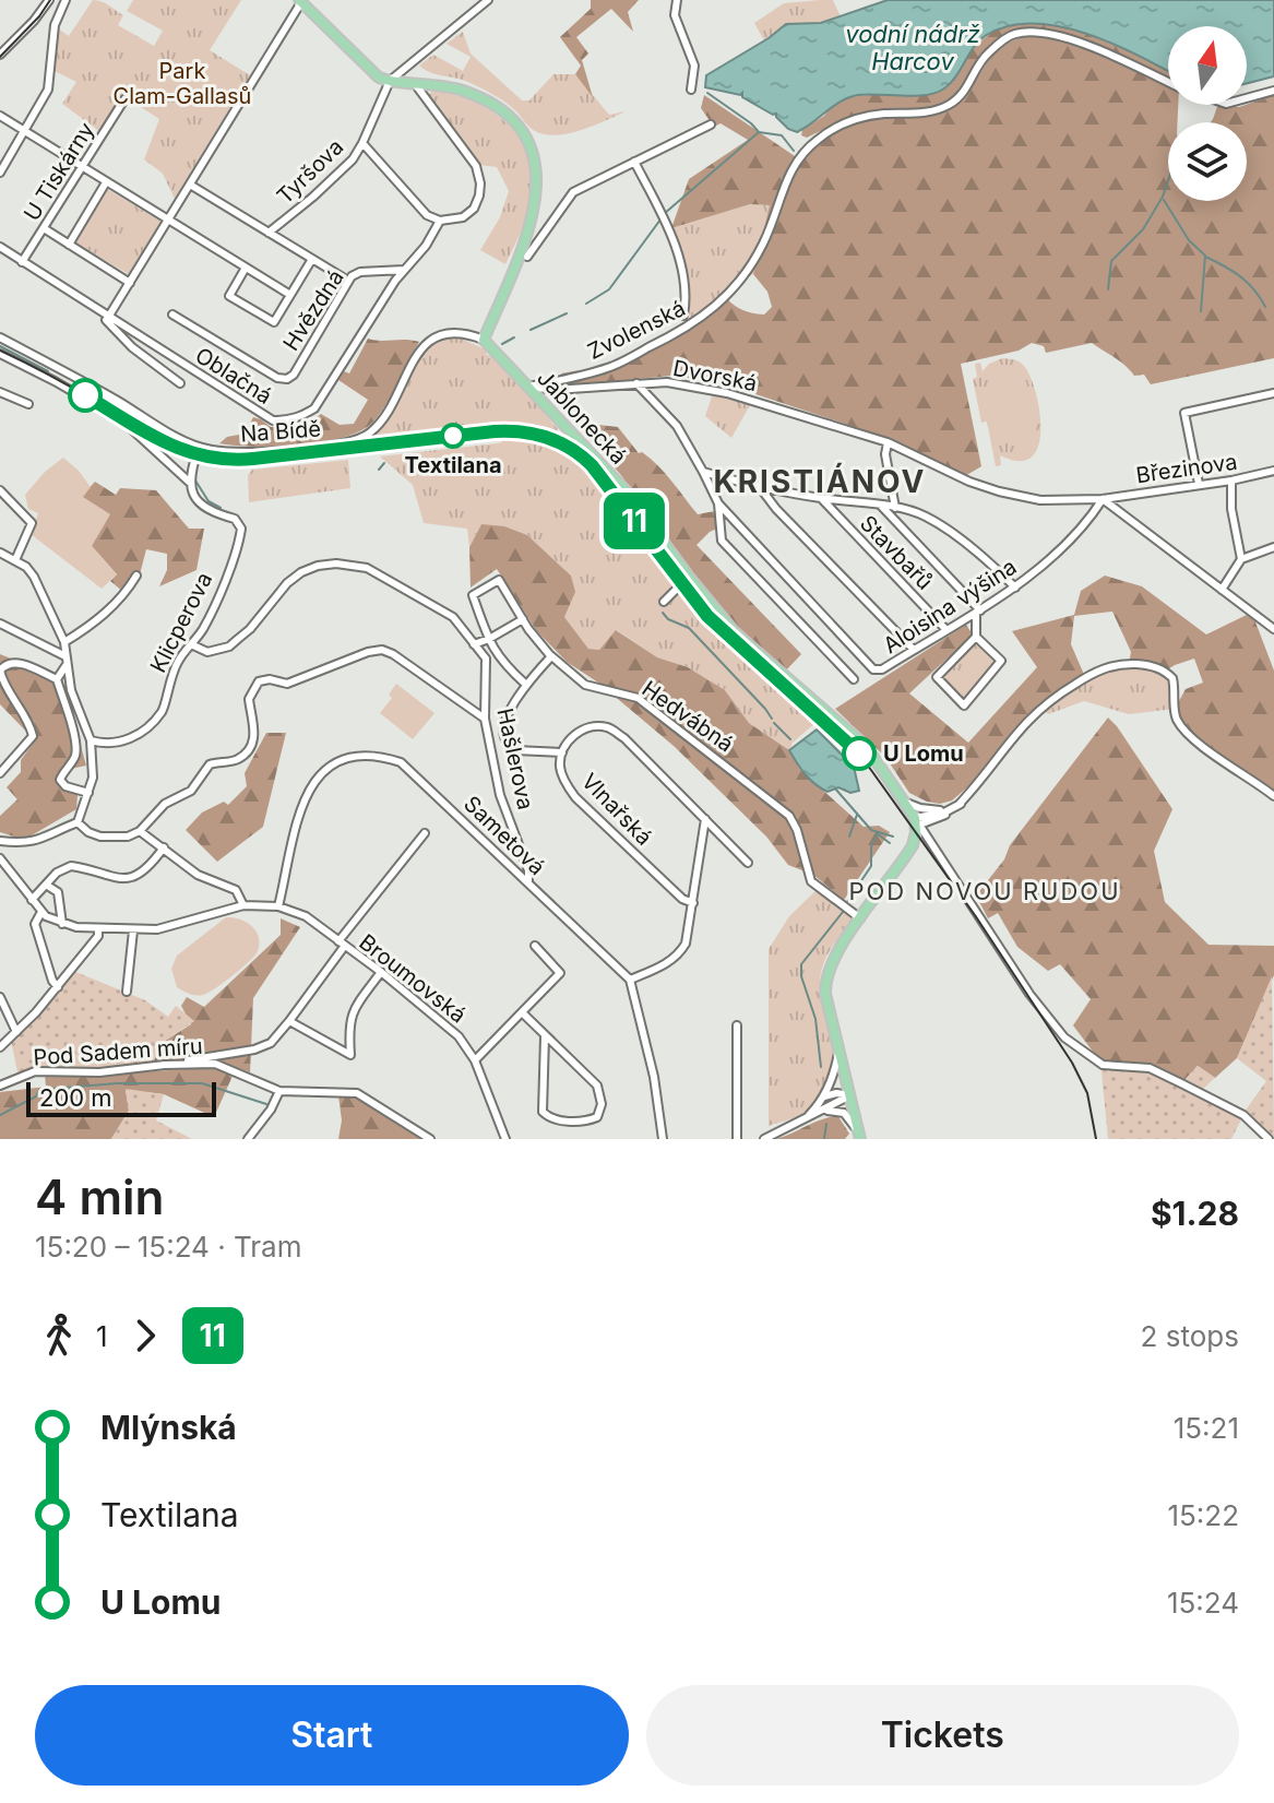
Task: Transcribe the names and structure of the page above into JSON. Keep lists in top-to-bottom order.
{
  "streets": {
    "main road": ["Jablonecká"],
    "street": [
      "U Tiskárny",
      "Tyršova",
      "Hvězdná",
      "Zvolenská",
      "Oblačná",
      "Dvorská",
      "Na Bídě",
      "Březinova",
      "Stavbařů",
      "Aloisina výšina",
      "Klicperova",
      "Hedvábná",
      "Hašlerova",
      "Vlnařská",
      "Sametová",
      "Broumovská",
      "Pod Sadem míru"
    ]
  },
  "crossings": [
    ["U Tiskárny", "Oblačná"],
    ["Hvězdná", "Oblačná"],
    ["Zvolenská", "Dvorská"],
    ["Zvolenská", "Jablonecká"],
    ["Dvorská", "Jablonecká"],
    ["Dvorská", "Březinova"],
    ["Dvorská", "Aloisina výšina"],
    ["Jablonecká", "Na Bídě"],
    ["Březinova", "Aloisina výšina"],
    ["Stavbařů", "Aloisina výšina"],
    ["Klicperova", "Hašlerova"],
    ["Hašlerova", "Sametová"],
    ["Sametová", "Broumovská"]
  ],
  "districts": ["KRISTIÁNOV", "POD NOVOU RUDOU"],
  "water": ["vodní nádrž Harcov"],
  "parks": ["Park Clam-Gallasů"],
  "places": ["Textilana", "U Lomu"],
  "lines": ["tram line 11"],
  "scale_bar": "200 m",
  "north": "top",
  "page": {
    "on_map": "11",
    "scale": "200 m",
    "heading": ["4 min", "15:20 – 15:24 · Tram", "$1.28"],
    "legs": ["1", "11", "2 stops"],
    "list": [
      {
        "name": "Mlýnská",
        "value": "15:21"
      },
      {
        "name": "Textilana",
        "value": "15:22"
      },
      {
        "name": "U Lomu",
        "value": "15:24"
      }
    ],
    "buttons": ["Start", "Tickets"]
  }
}
